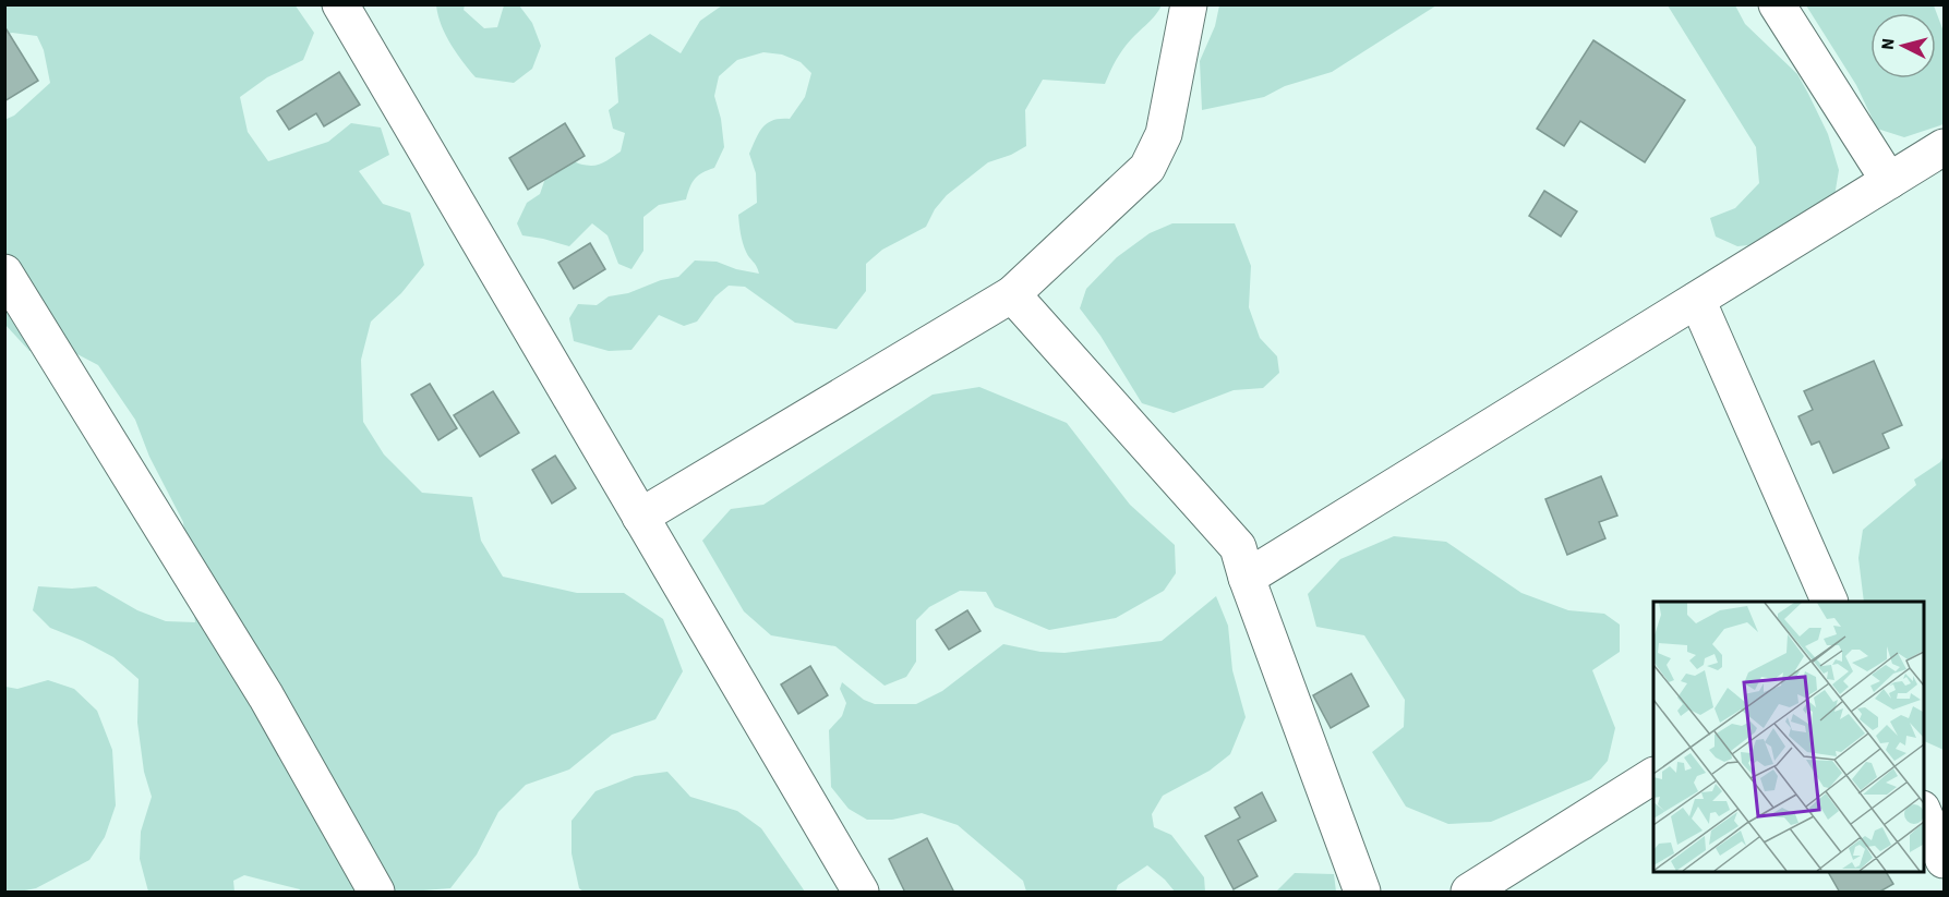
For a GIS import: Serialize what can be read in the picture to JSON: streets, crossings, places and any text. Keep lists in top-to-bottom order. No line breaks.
{"north":"left"}
